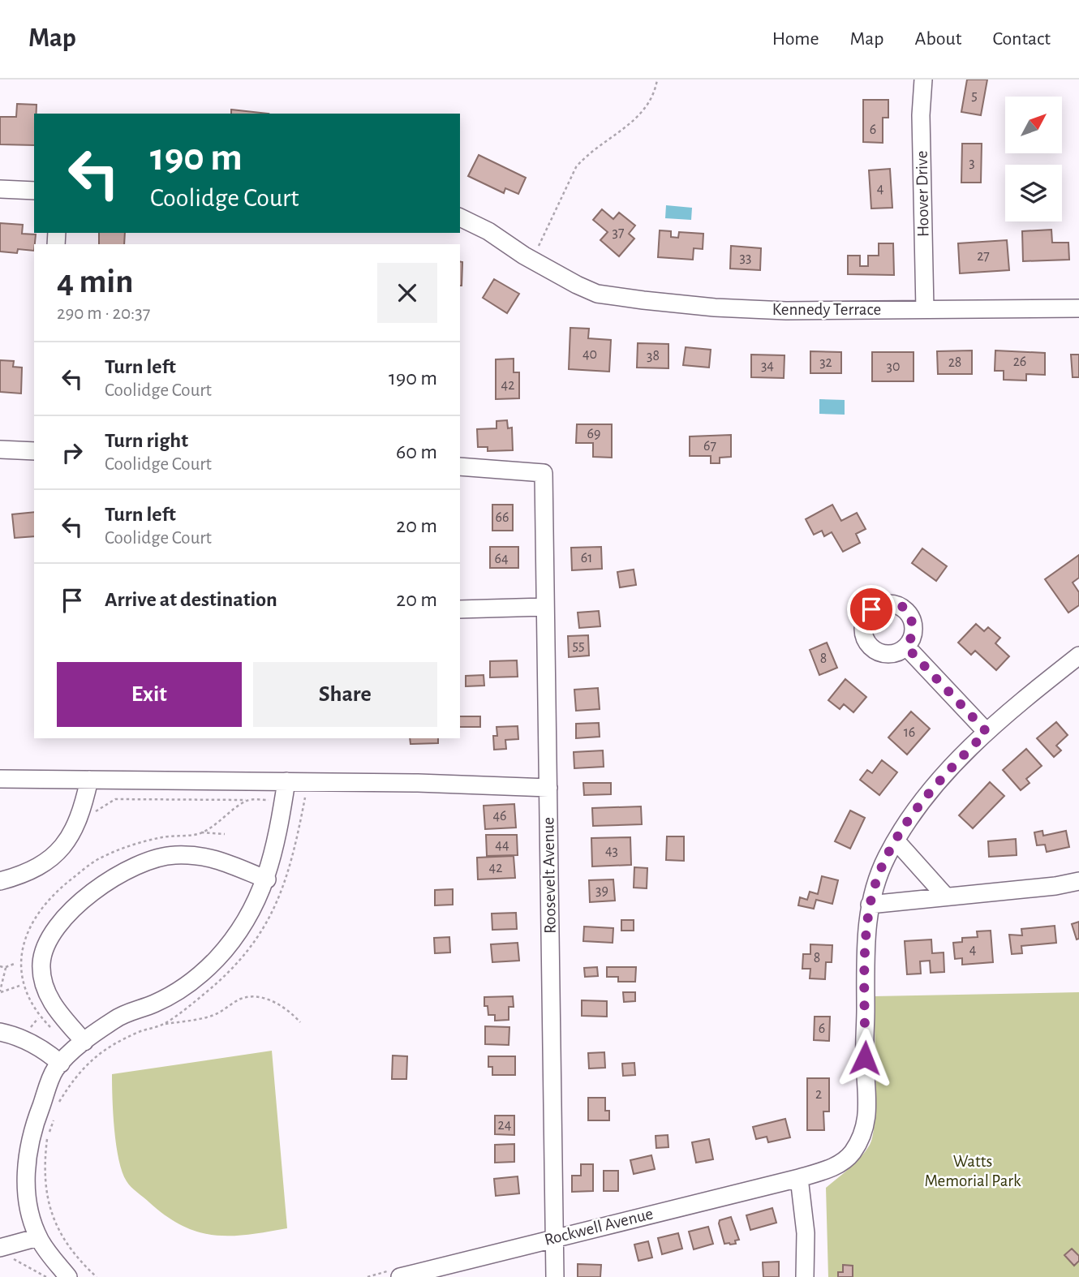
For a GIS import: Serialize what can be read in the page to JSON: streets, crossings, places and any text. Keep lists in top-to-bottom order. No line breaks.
{"streets":{"street":["Hoover Drive","Kennedy Terrace","Roosevelt Avenue","Rockwell Avenue"]},"crossings":[["Hoover Drive","Kennedy Terrace"],["Roosevelt Avenue","Rockwell Avenue"]],"parks":["Watts Memorial Park"],"house_numbers":["5","6","3","4","37","27","33","40","38","26","32","28","34","30","42","69","67","66","61","64","55","8","16","46","44","43","42","39","4","8","6","2","24"],"north":"top right","page":{"header":"Map","nav":["Home","Map","About","Contact"],"turn":["190 m","Coolidge Court"],"heading":["4 min","290 m · 20:37"],"list":[{"name":"Turn left","note":"Coolidge Court","value":"190 m"},{"name":"Turn right","note":"Coolidge Court","value":"60 m"},{"name":"Turn left","note":"Coolidge Court","value":"20 m"},{"name":"Arrive at destination","value":"20 m"}],"buttons":["Exit","Share"]}}
